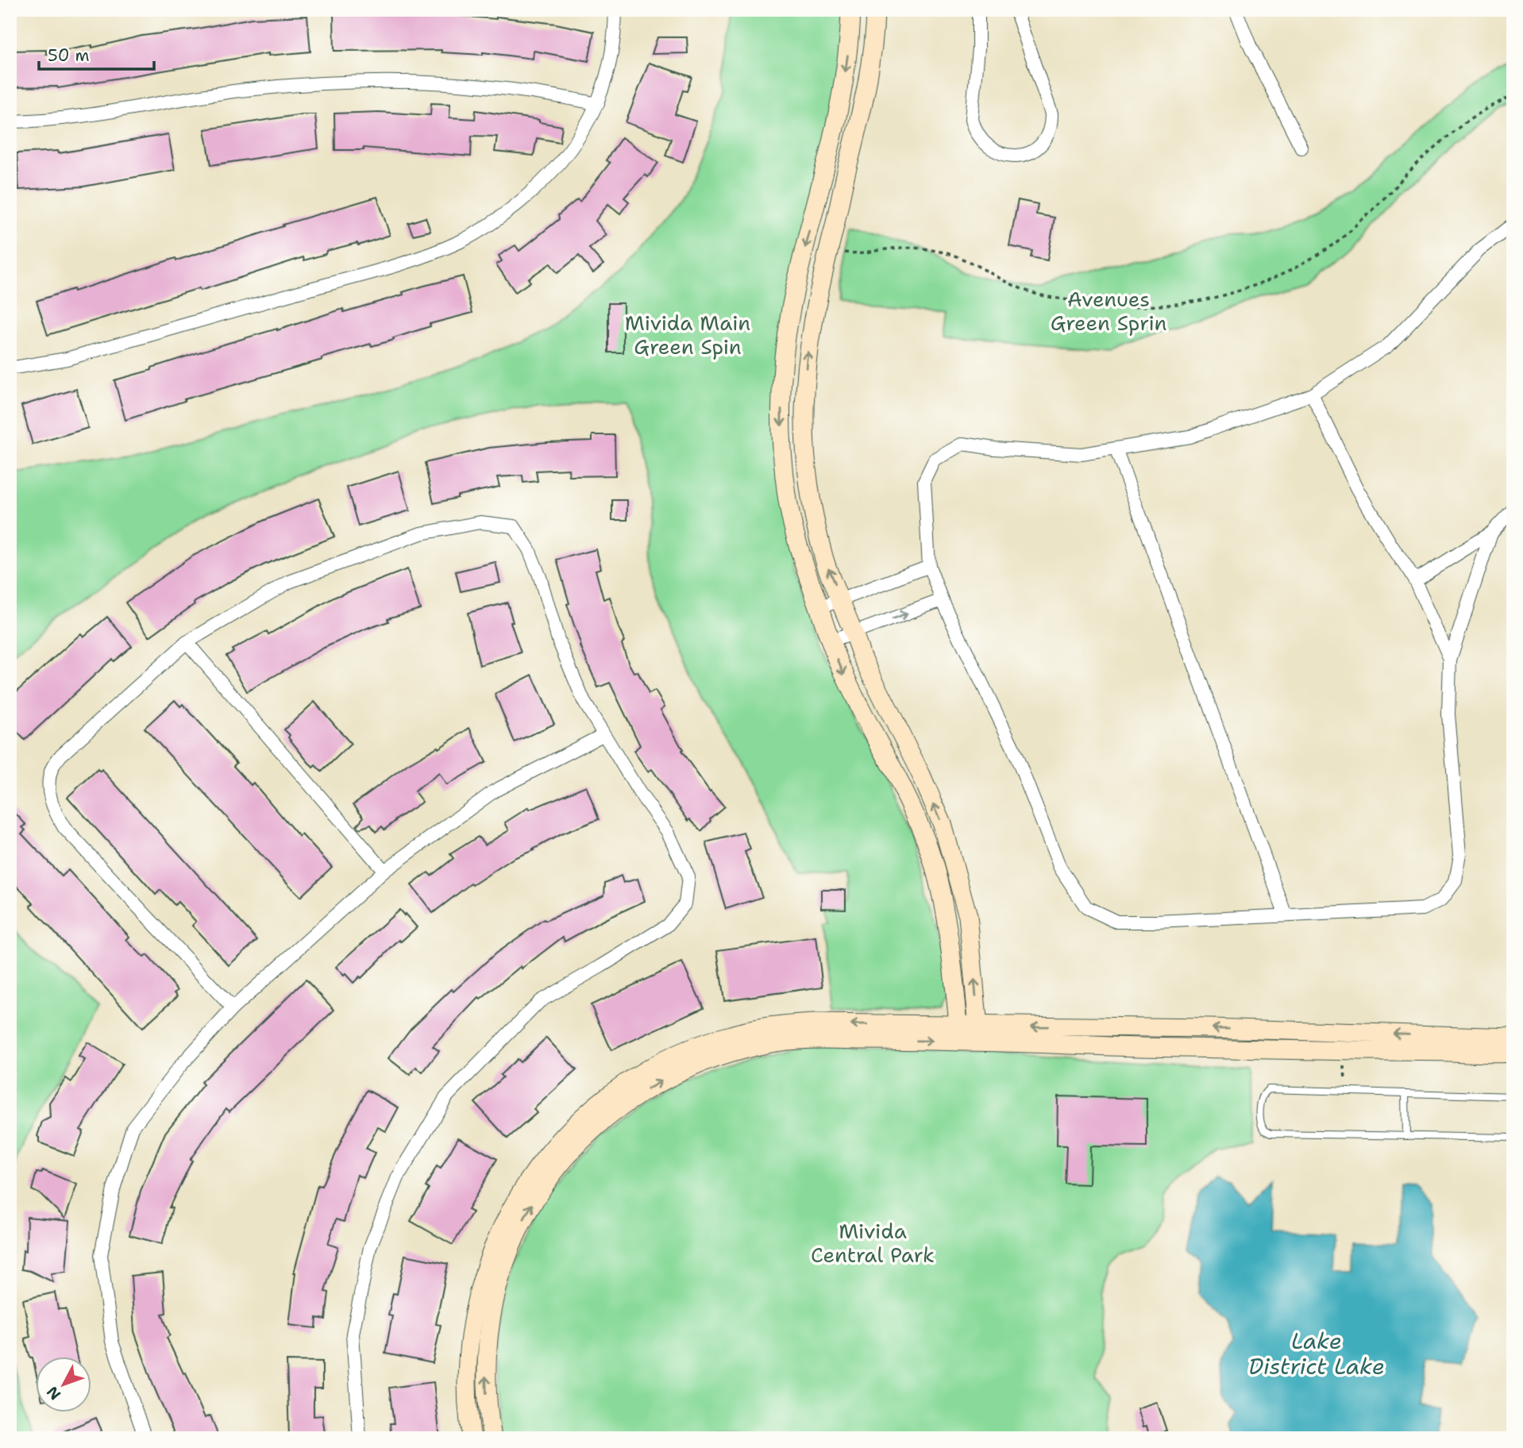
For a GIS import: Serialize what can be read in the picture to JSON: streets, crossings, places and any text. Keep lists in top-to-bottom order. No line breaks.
{"water":["Lake District Lake"],"parks":["Avenues Green Sprin","Mivida Main Green Spin","Mivida Central Park"],"scale_bar":"50 m","north":"bottom left"}
